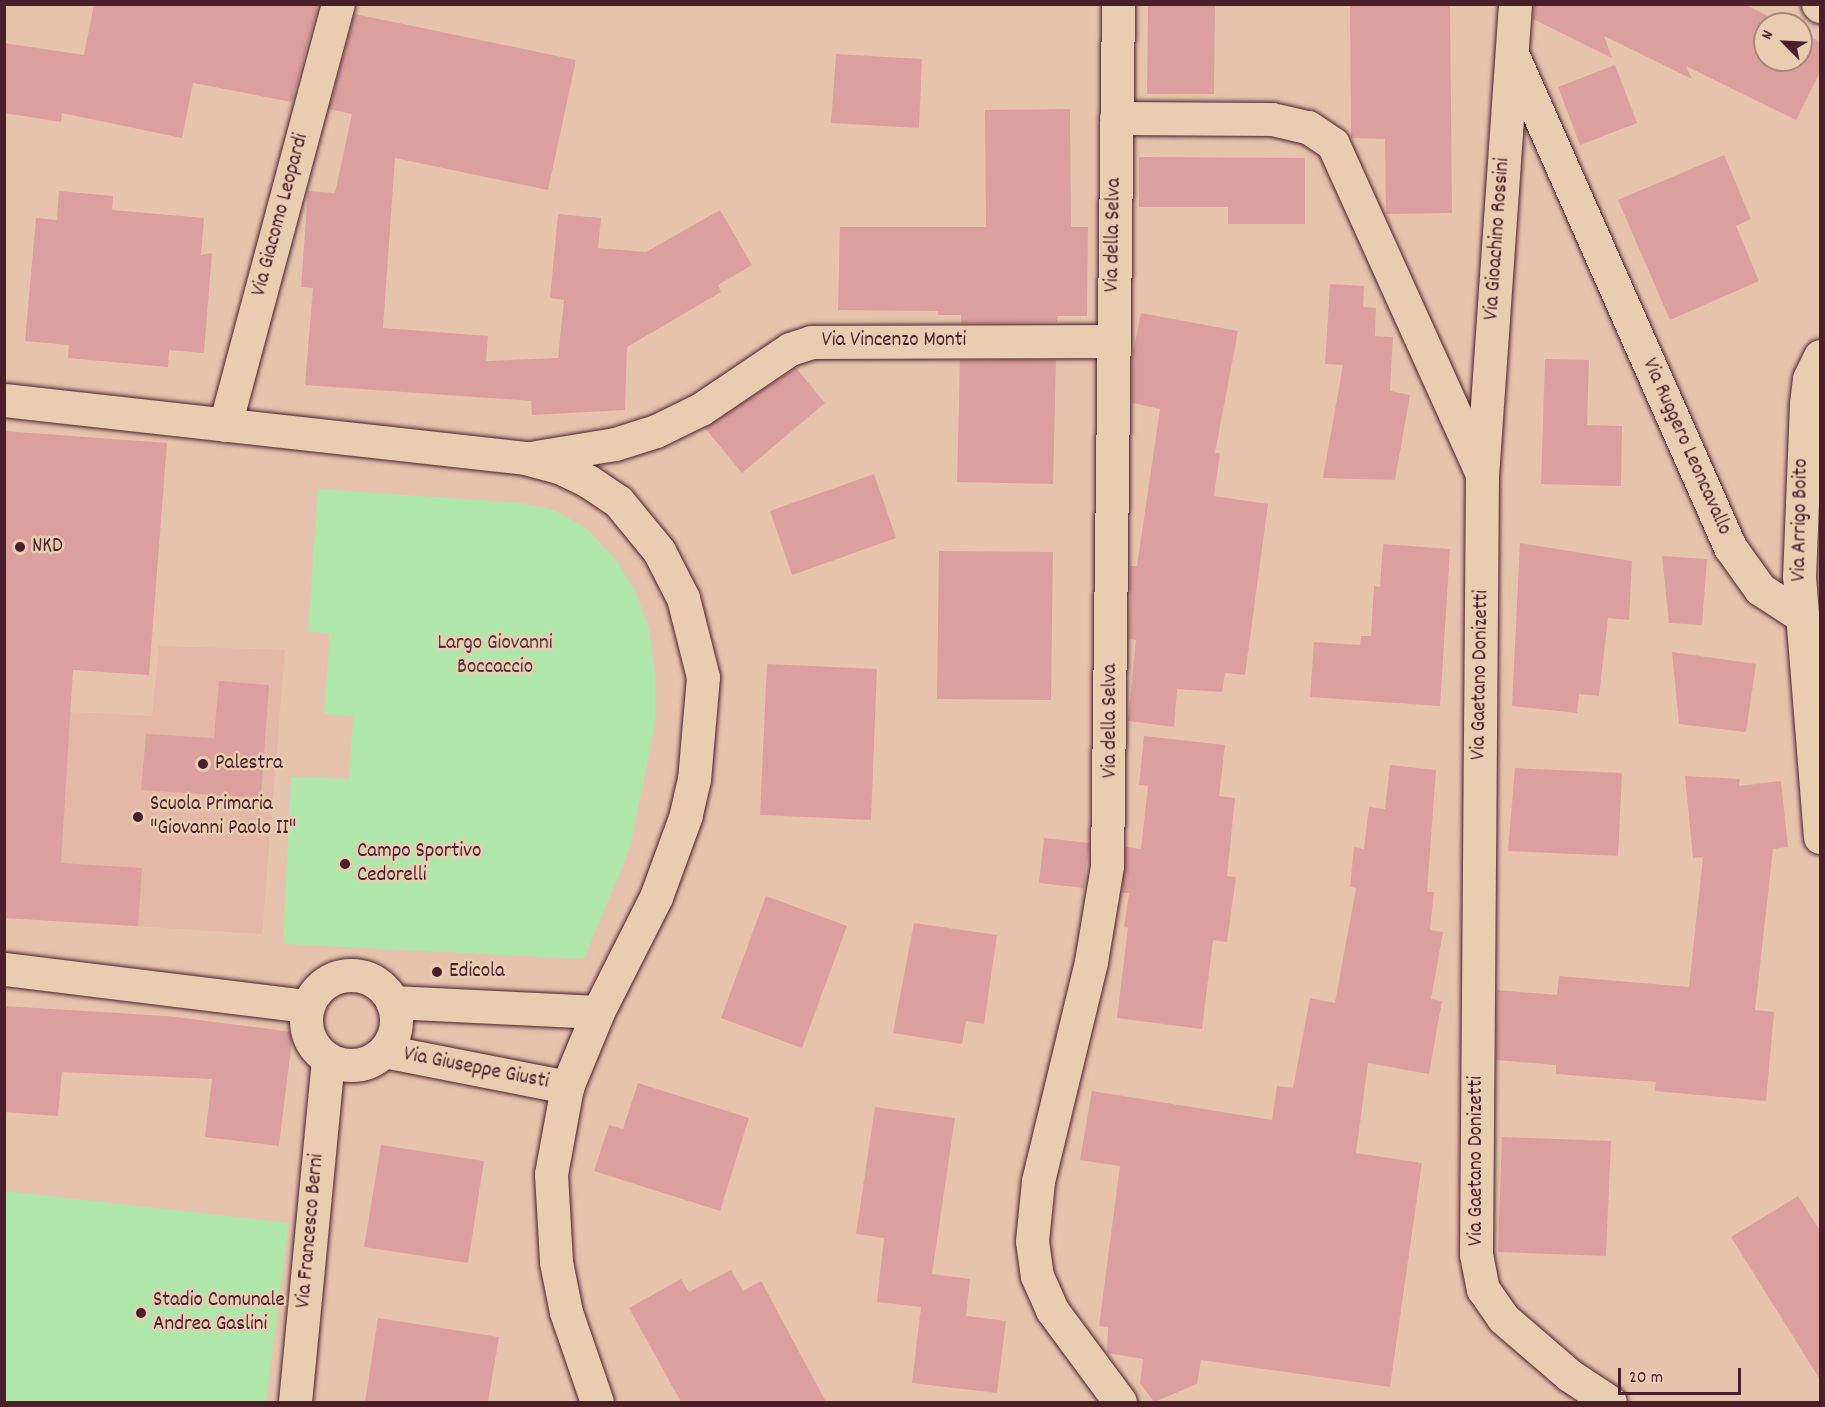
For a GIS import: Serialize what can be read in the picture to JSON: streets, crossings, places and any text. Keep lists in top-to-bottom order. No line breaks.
{"streets":{"street":["Via Giacomo Leopardi","Via della Selva","Via Gioachino Rossini","Via Vincenzo Monti","Via Ruggero Leoncavallo","Via Arrigo Boito","Via Gaetano Donizetti","Via Giuseppe Giusti","Via Francesco Berni"]},"crossings":[["Via della Selva","Via Vincenzo Monti"],["Via della Selva","Via Gaetano Donizetti"],["Via Gioachino Rossini","Via Ruggero Leoncavallo"],["Via Gioachino Rossini","Via Gaetano Donizetti"],["Via Ruggero Leoncavallo","Via Arrigo Boito"],["Via Giuseppe Giusti","Via Francesco Berni"]],"parks":["Largo Giovanni Boccaccio"],"places":["NKD","Palestra","Scuola Primaria \"Giovanni Paolo II\"","Campo Sportivo Cedorelli","Edicola","Stadio Comunale Andrea Gaslini"],"scale_bar":"20 m","north":"top left"}
